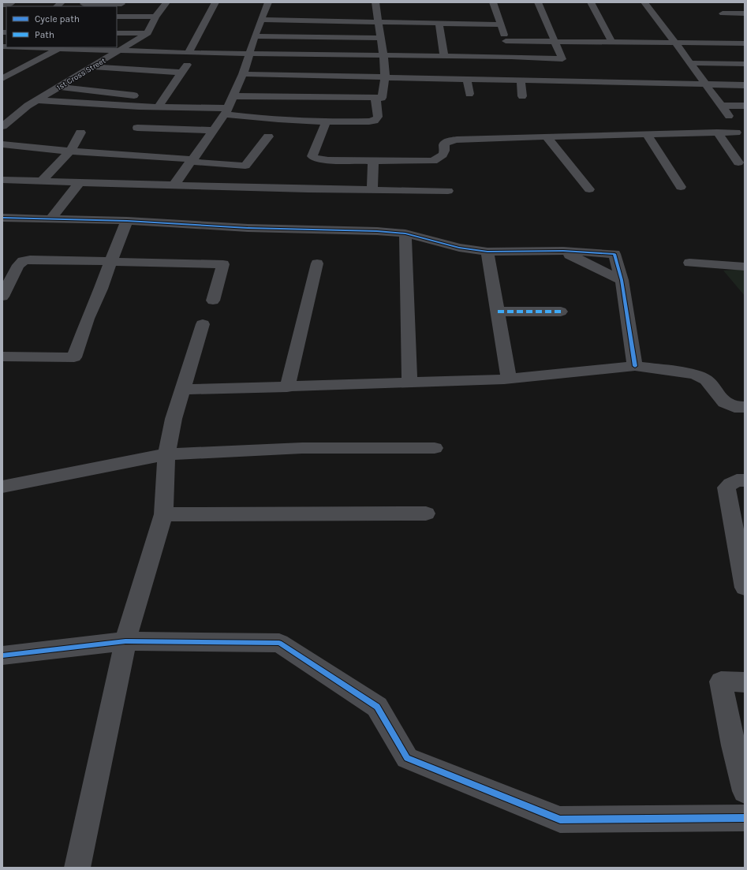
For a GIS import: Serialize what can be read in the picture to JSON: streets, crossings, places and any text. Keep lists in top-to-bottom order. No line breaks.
{"streets":{"street":["1st Cross Street"]},"legend":["Cycle path","Path"]}
